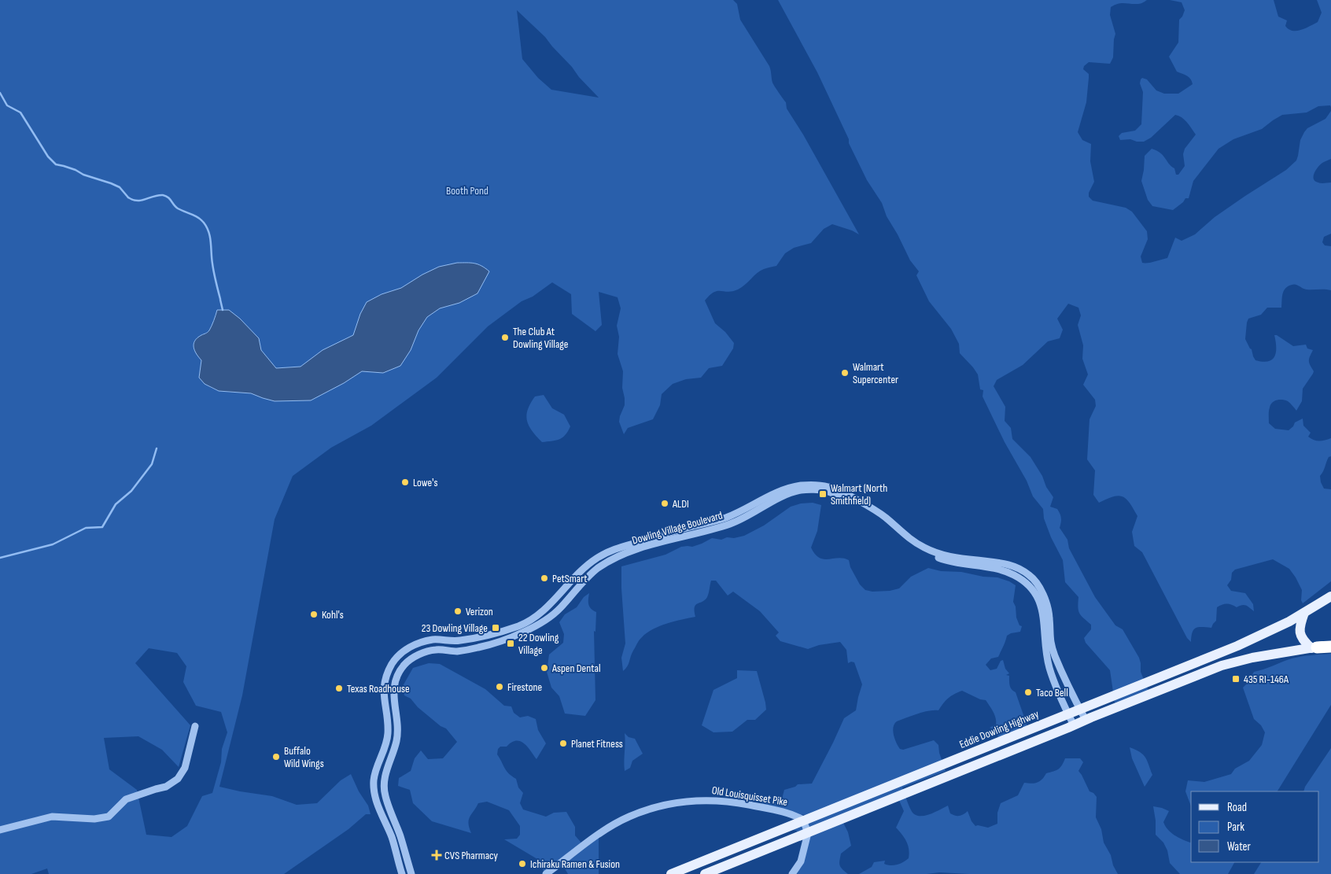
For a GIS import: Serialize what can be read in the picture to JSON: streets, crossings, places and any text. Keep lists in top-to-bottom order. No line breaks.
{"streets":{"main road":["Eddie Dowling Highway"],"street":["Dowling Village Boulevard","Old Louisquisset Pike"]},"crossings":[["Dowling Village Boulevard","Eddie Dowling Highway"],["Eddie Dowling Highway","Old Louisquisset Pike"]],"parks":["Booth Pond"],"places":{"other":["The Club At Dowling Village","Walmart Supercenter","Lowe's","ALDI","PetSmart","Verizon","Kohl's","Aspen Dental","Firestone","Texas Roadhouse","Taco Bell","Planet Fitness","Buffalo Wild Wings","Ichiraku Ramen & Fusion"],"transit":["Walmart (North Smithfield)","23 Dowling Village","22 Dowling Village","435 RI-146A"],"health":["CVS Pharmacy"]},"legend":["Road","Park","Water"]}
